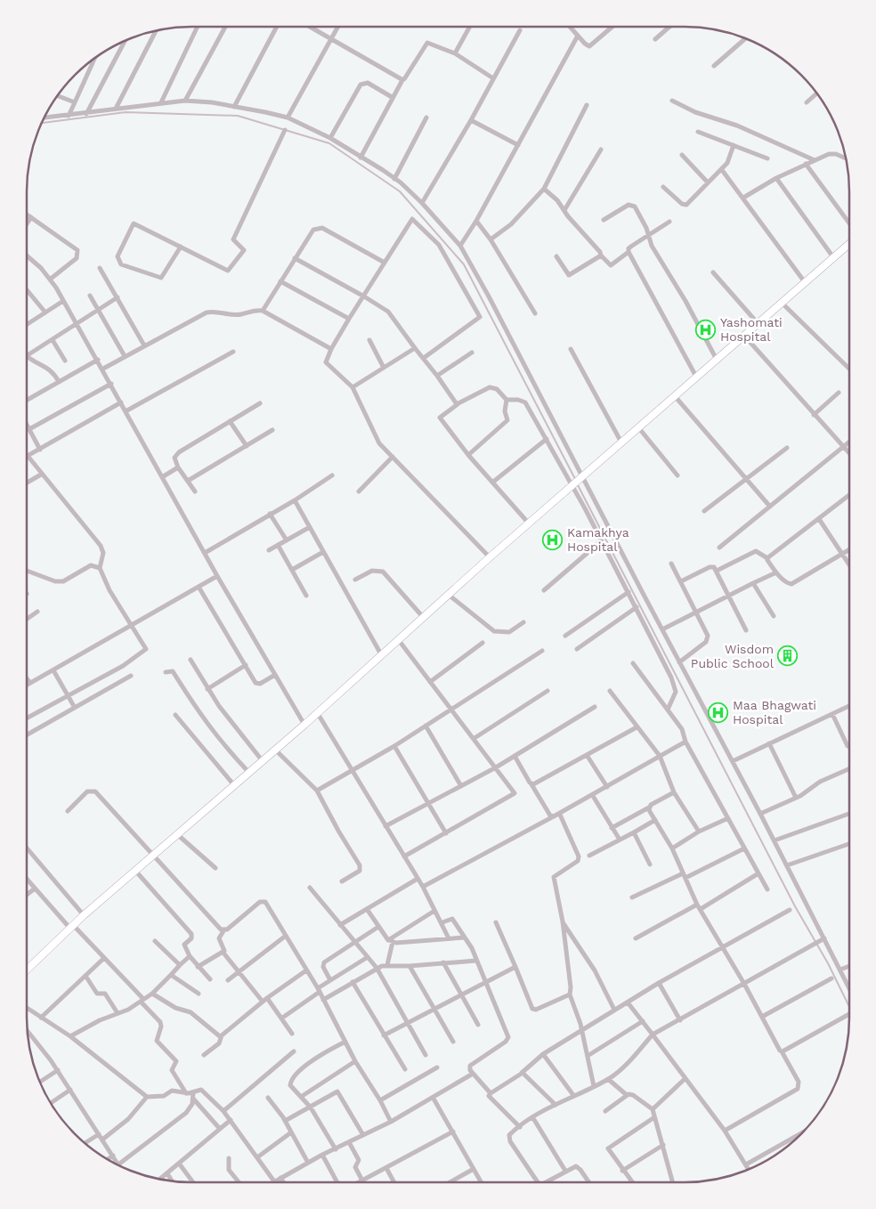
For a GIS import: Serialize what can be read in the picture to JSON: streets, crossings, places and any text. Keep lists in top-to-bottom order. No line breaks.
{"places":{"hospital":["Yashomati Hospital","Kamakhya Hospital","Maa Bhagwati Hospital"],"building":["Wisdom Public School"]}}
